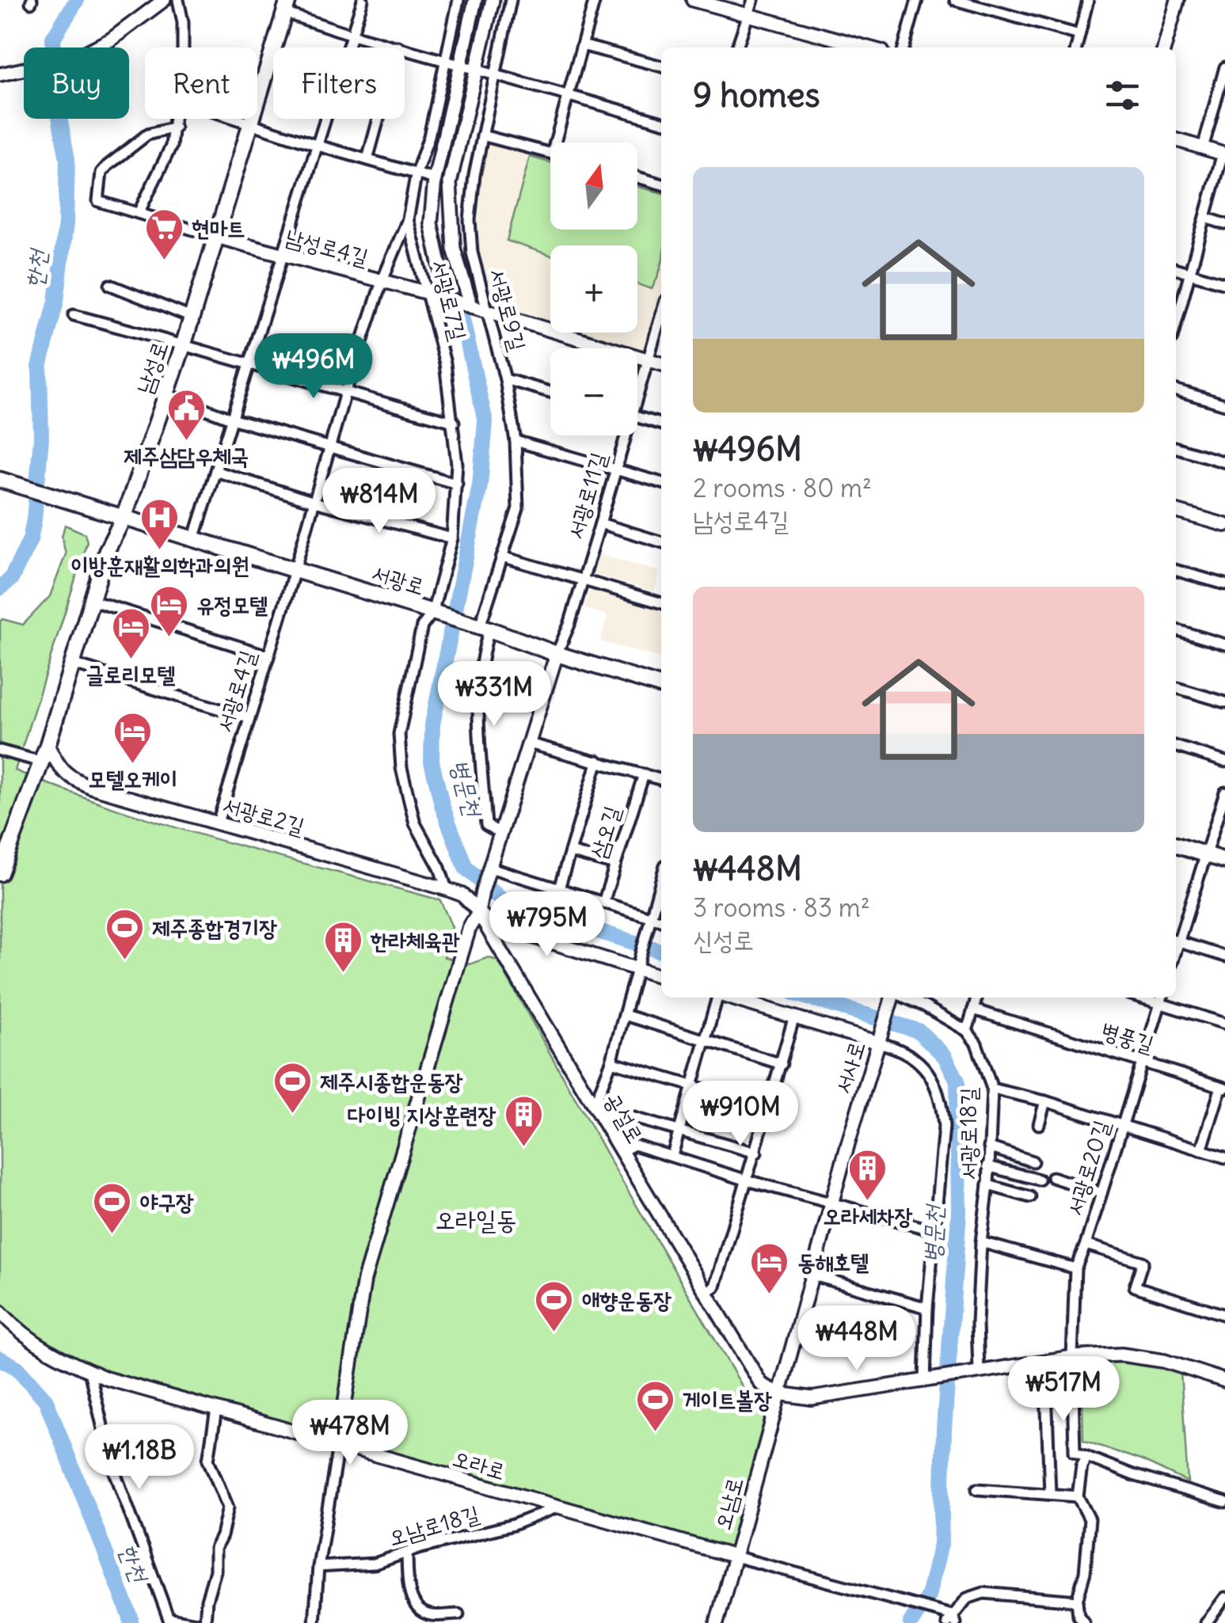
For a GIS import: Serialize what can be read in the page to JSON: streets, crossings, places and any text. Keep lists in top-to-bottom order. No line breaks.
{"streets":{"main road":["남성로","서광로"],"street":["남성로4길","서광로7길","서광로9길","서광로11길","서광로4길","서광로2길","삼오길","병풍길","서사로","공설로","서광로18길","서광로20길","오라로","오남로","오남로18길"]},"crossings":[["남성로4길","서광로7길"],["남성로4길","서광로9길"],["남성로4길","남성로"],["남성로4길","서광로11길"],["남성로4길","서광로4길"],["서광로7길","서광로"],["서광로7길","서광로4길"],["남성로","서광로"],["남성로","서광로2길"],["서광로","서광로4길"],["서광로","서광로2길"],["서광로4길","서광로2길"],["서광로2길","공설로"],["병풍길","서광로20길"],["서사로","공설로"],["서사로","오남로"],["공설로","오남로"],["오라로","오남로"],["오라로","오남로18길"]],"districts":["오라일동"],"water":["한천","병문천"],"places":{"supermarket":["현마트"],"public building":["제주삼담우체국"],"hospital":["이방훈재활의학과의원"],"hotel":["유정모텔","글로리모텔","모텔오케이","동해호텔"],"sports":["제주종합경기장","제주시종합운동장","야구장","애향운동장","게이트볼장"],"building":["한라체육관","다이빙 지상훈련장","오라세차장"]},"north":"top","page":{"chip":["Buy","Rent","Filters"],"heading":"9 homes","map_buttons":["+","−"],"list":[{"name":"₩496M","note":"2 rooms · 80 m² · 남성로4길"},{"name":"₩448M","note":"3 rooms · 83 m² · 신성로"}],"price":["₩496M","₩814M","₩331M","₩795M","₩910M","₩448M","₩517M","₩478M","₩1.18B"]}}
